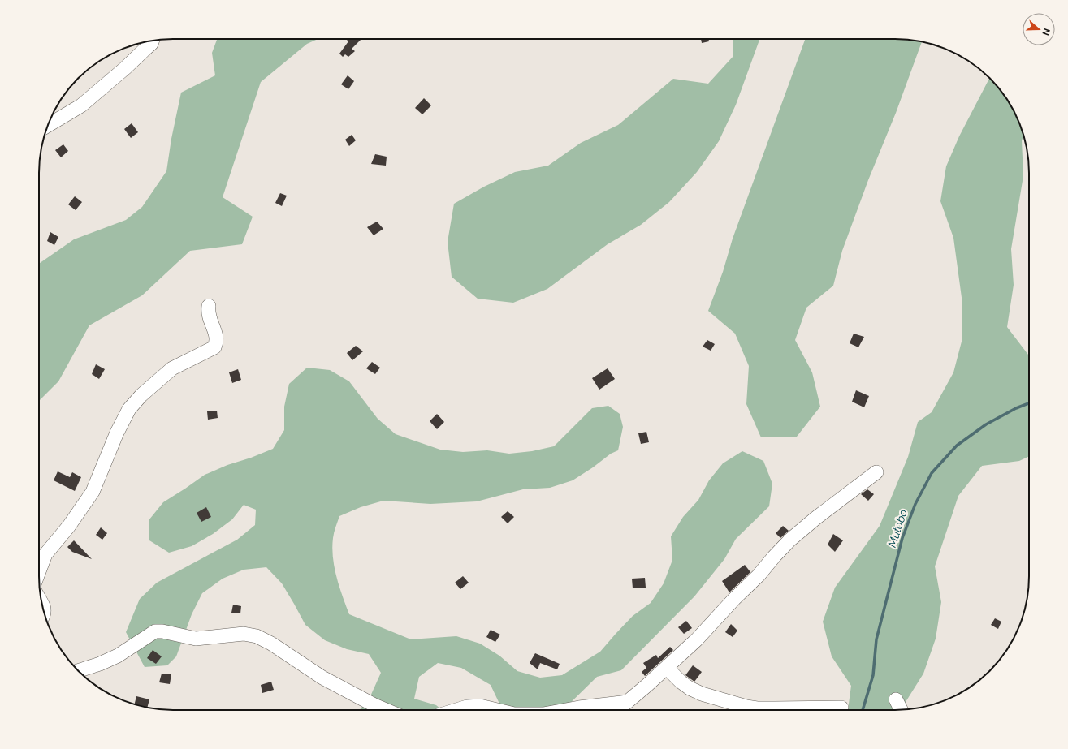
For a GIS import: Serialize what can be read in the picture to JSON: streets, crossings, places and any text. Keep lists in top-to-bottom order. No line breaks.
{"water":["Mutobo"],"north":"right"}
